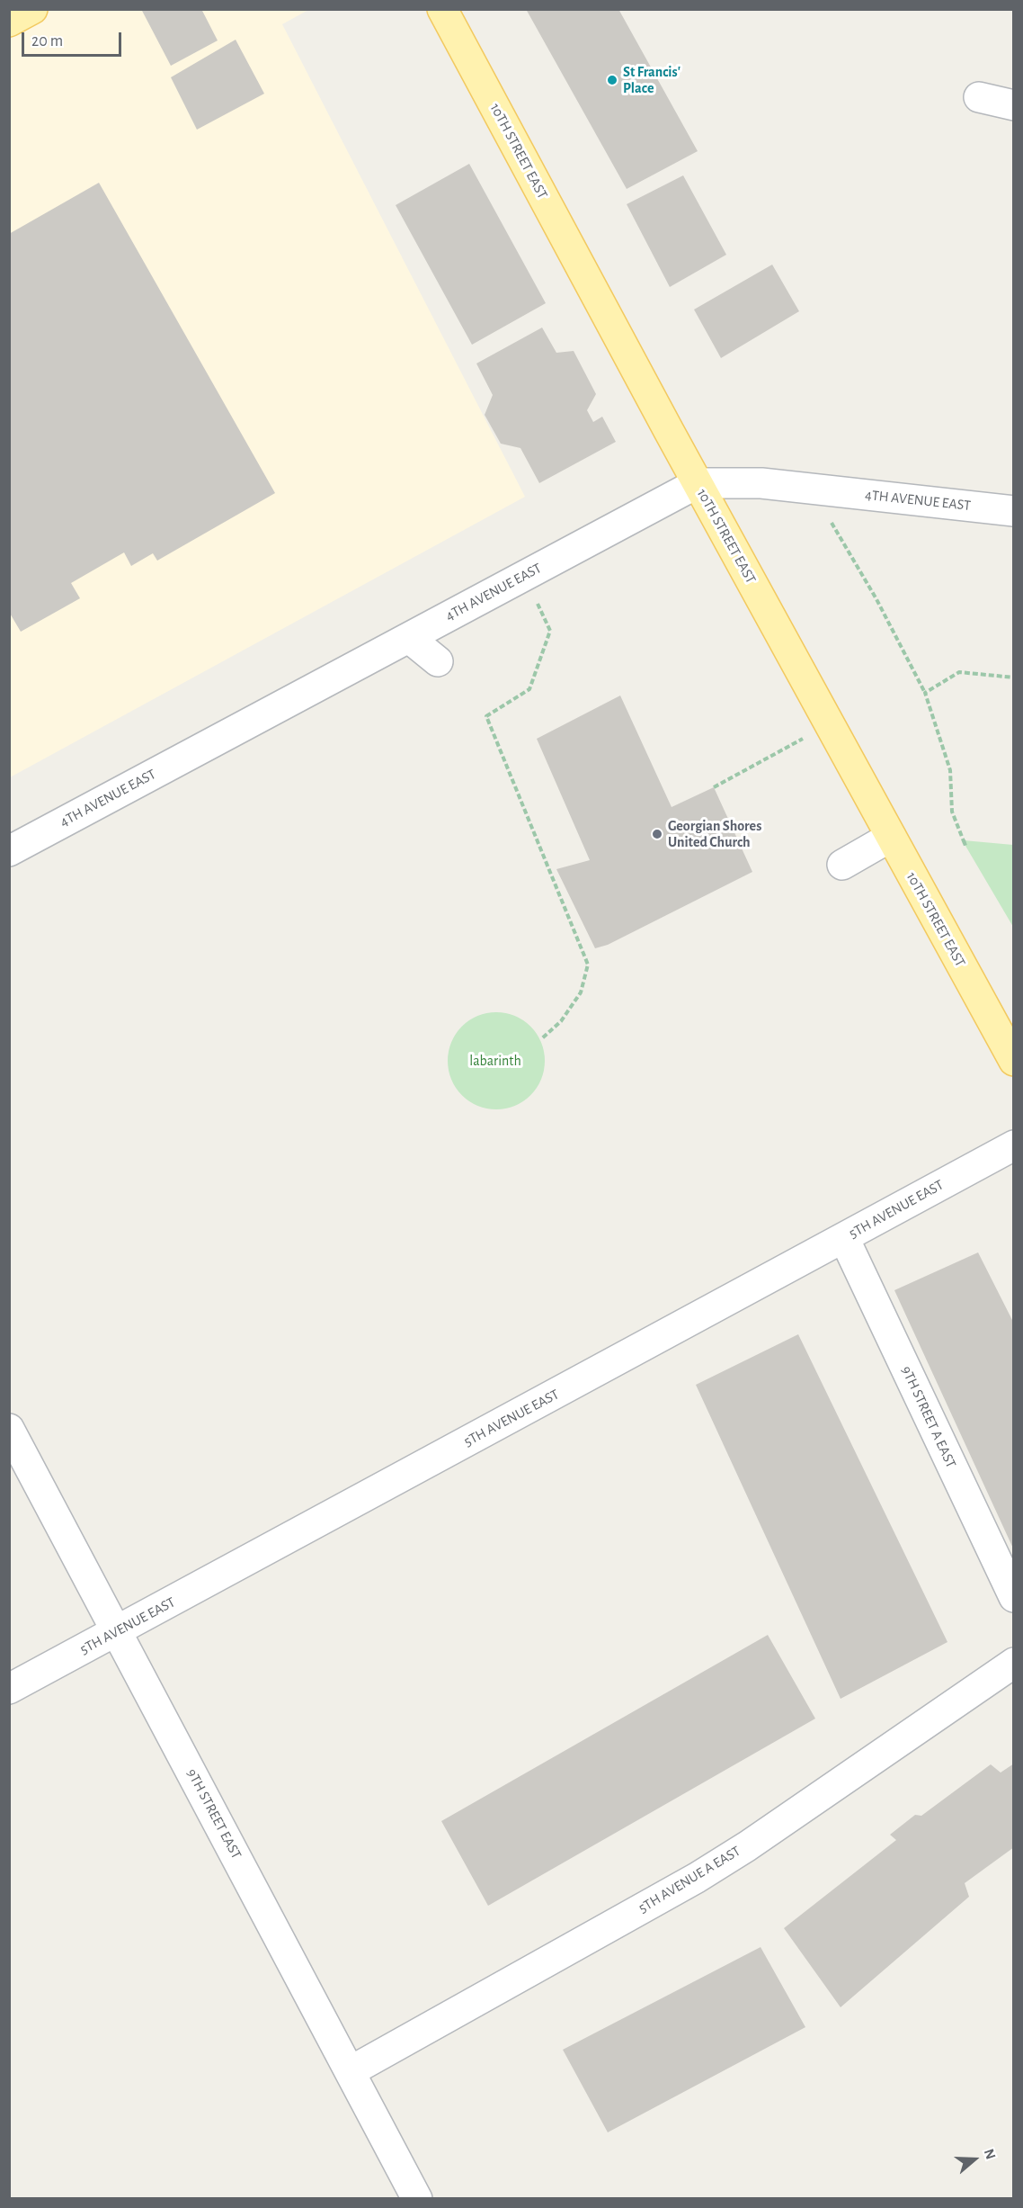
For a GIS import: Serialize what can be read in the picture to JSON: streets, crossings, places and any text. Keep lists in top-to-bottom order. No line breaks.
{"streets":{"main road":["10TH STREET EAST"],"street":["4TH AVENUE EAST","5TH AVENUE EAST","9TH STREET A EAST","9TH STREET EAST","5TH AVENUE A EAST"]},"crossings":[["10TH STREET EAST","4TH AVENUE EAST"],["5TH AVENUE EAST","9TH STREET A EAST"],["5TH AVENUE EAST","9TH STREET EAST"],["9TH STREET EAST","5TH AVENUE A EAST"]],"parks":["labarinth"],"places":["St Francis' Place","Georgian Shores United Church"],"scale_bar":"20 m","north":"right"}
